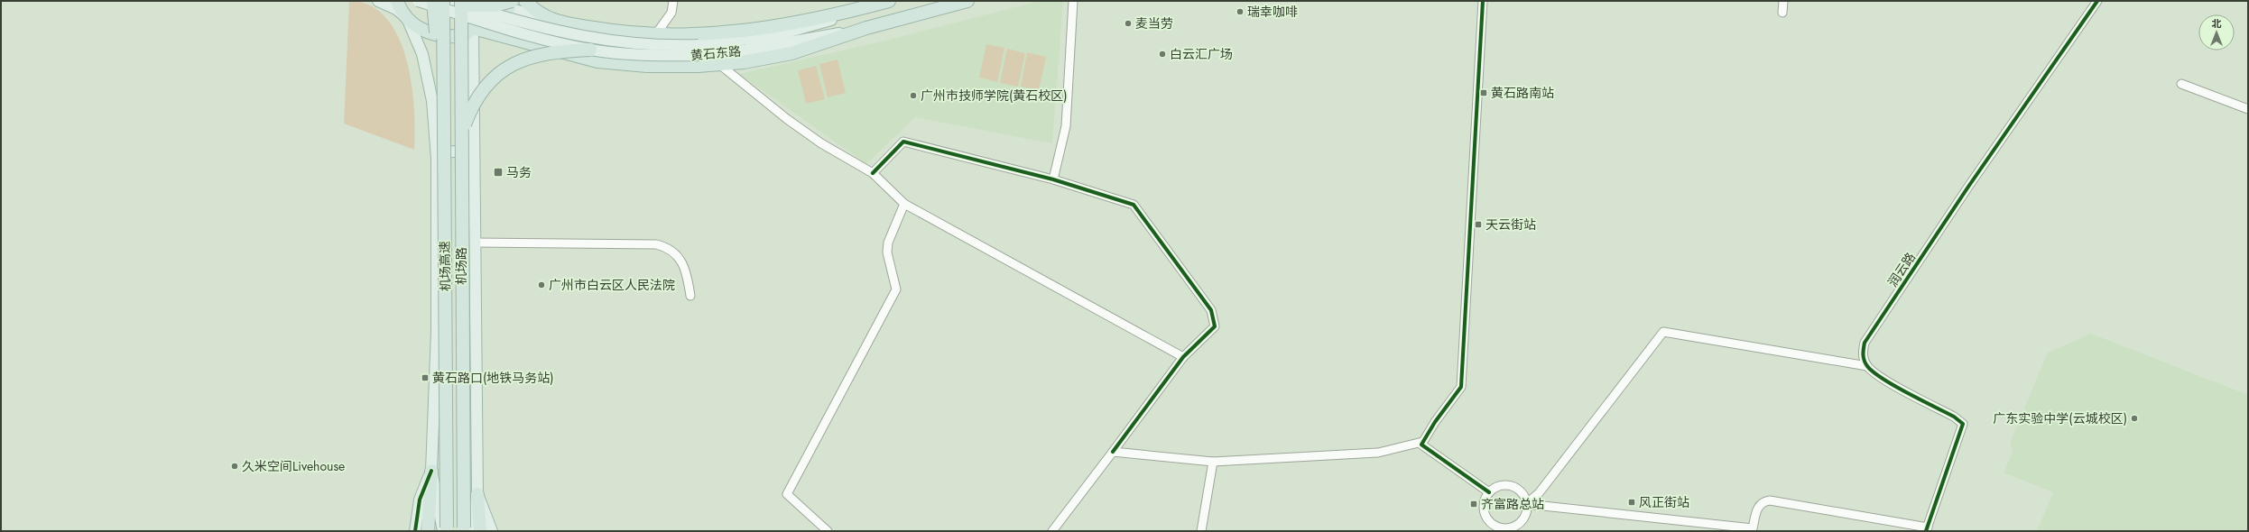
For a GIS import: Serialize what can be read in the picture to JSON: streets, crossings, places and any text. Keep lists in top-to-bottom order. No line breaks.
{"streets":{"highway":["黄石东路","机场高速","机场路"],"street":["润云路"]},"crossings":[["黄石东路","机场高速"],["机场高速","机场路"]],"places":{"other":["瑞幸咖啡","麦当劳","白云汇广场","广州市技师学院(黄石校区)","广州市白云区人民法院","广东实验中学(云城校区)","久米空间Livehouse"],"transit":["黄石路南站","马务","天云街站","黄石路口(地铁马务站)","风正街站","齐富路总站"]},"north":"top"}
